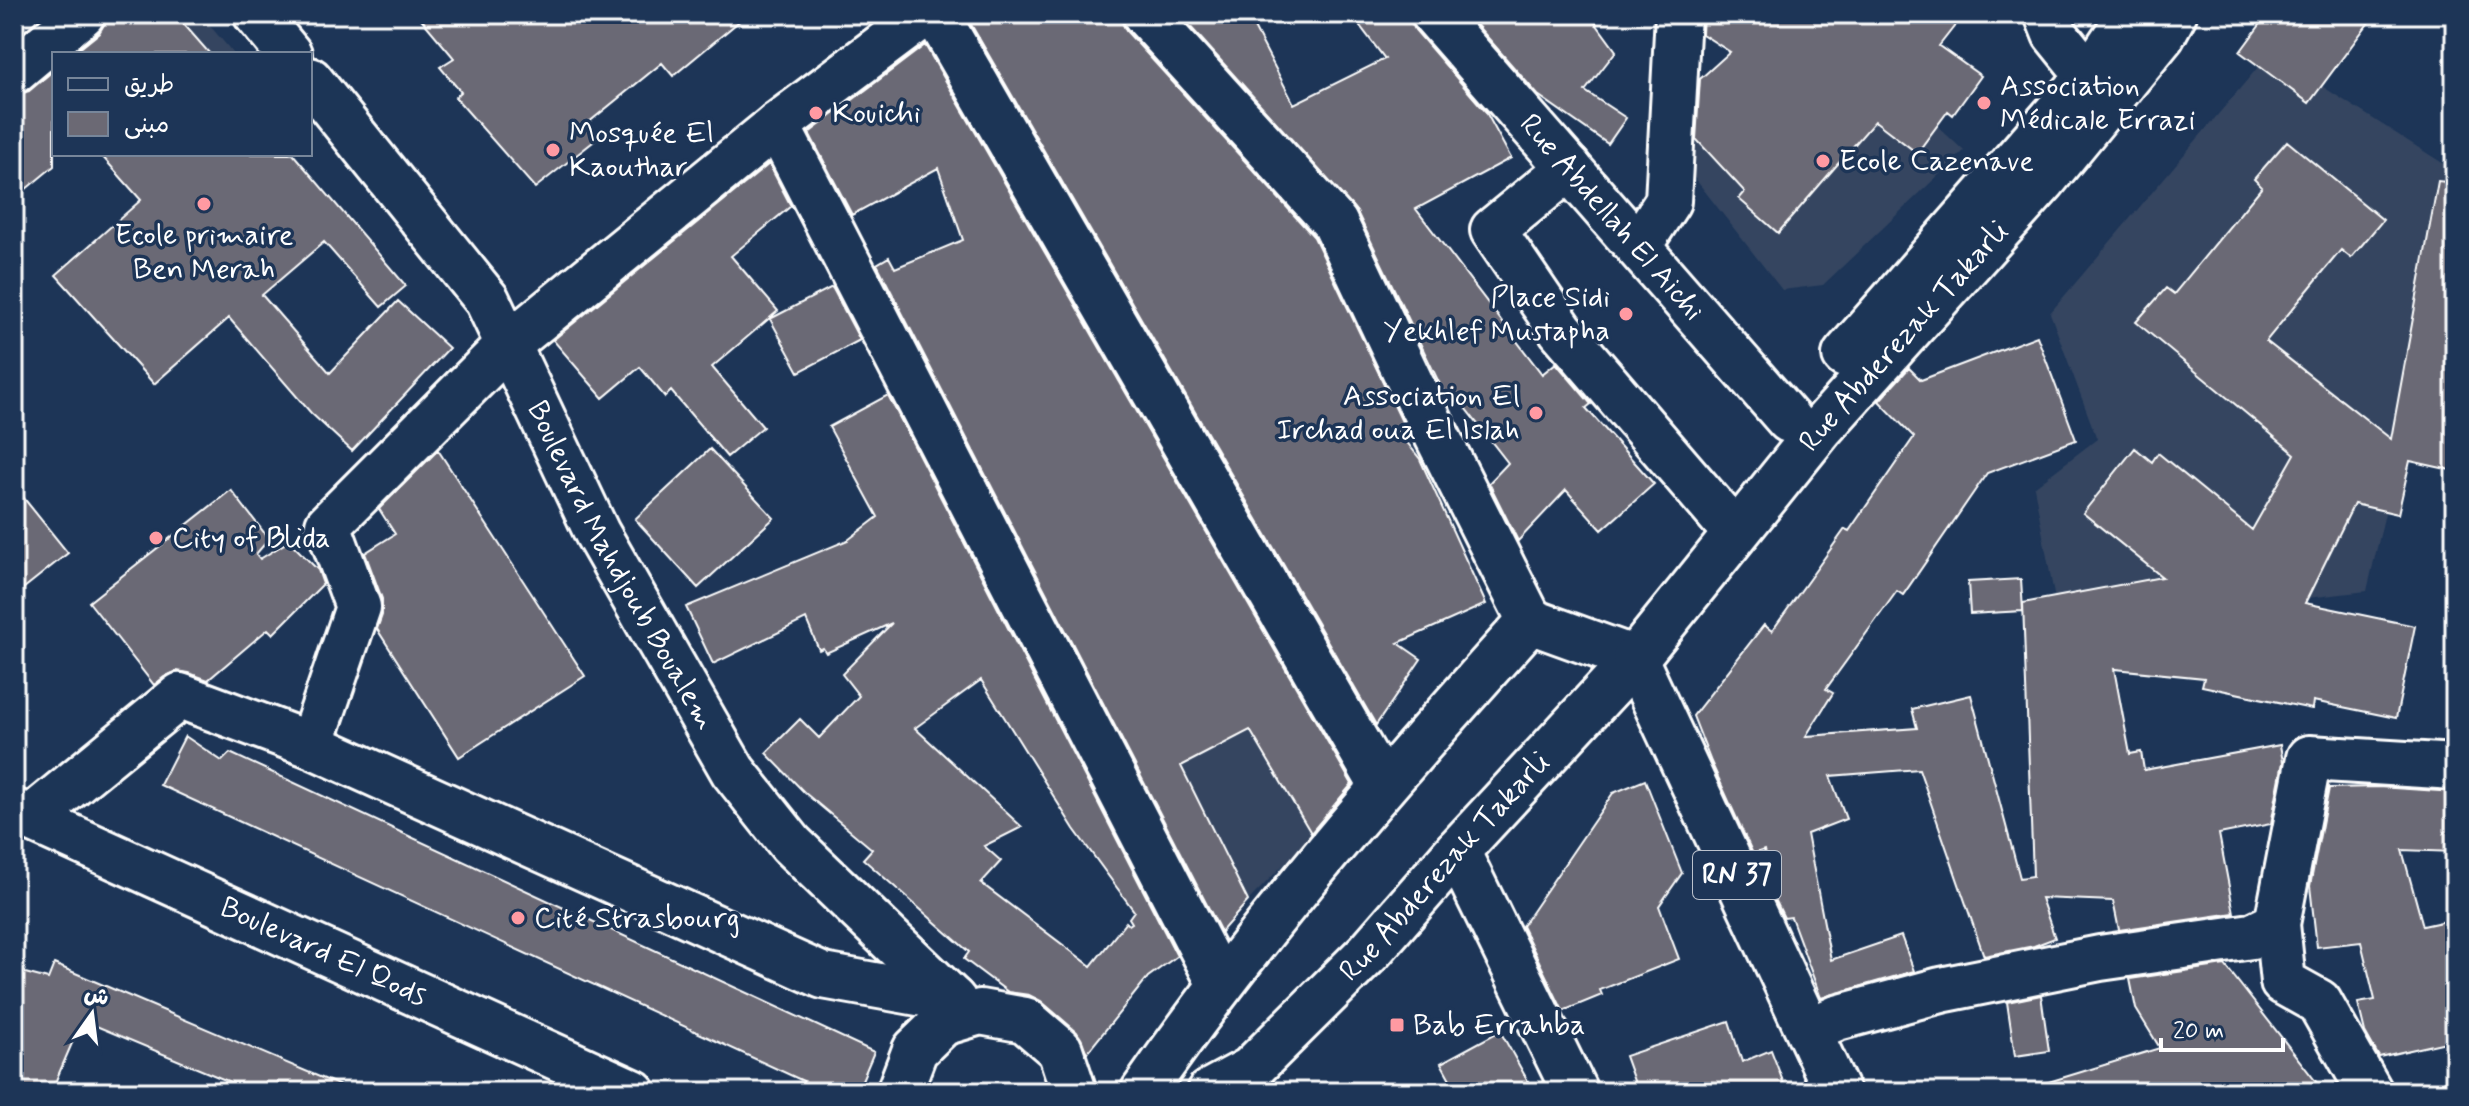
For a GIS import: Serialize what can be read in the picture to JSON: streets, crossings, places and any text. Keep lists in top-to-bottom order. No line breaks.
{"streets":{"street":["Rue Abdellah El Aichi","Rue Abderezak Takarli","Boulevard Mahdjoub Boualem","RN 37","Boulevard El Qods"]},"crossings":[["Rue Abdellah El Aichi","Rue Abderezak Takarli"],["Rue Abderezak Takarli","RN 37"]],"places":{"other":["Association Médicale Errazi","Kouichi","Mosquée El Kaouthar","Ecole Cazenave","Ecole primaire Ben Merah","Place Sidi Yekhlef Mustapha","Association El Irchad oua El Islah","City of Blida","Cité Strasbourg"],"transit":["Bab Errahba"]},"legend":["طريق","مبنى"],"scale_bar":"20 m","north":"top"}
